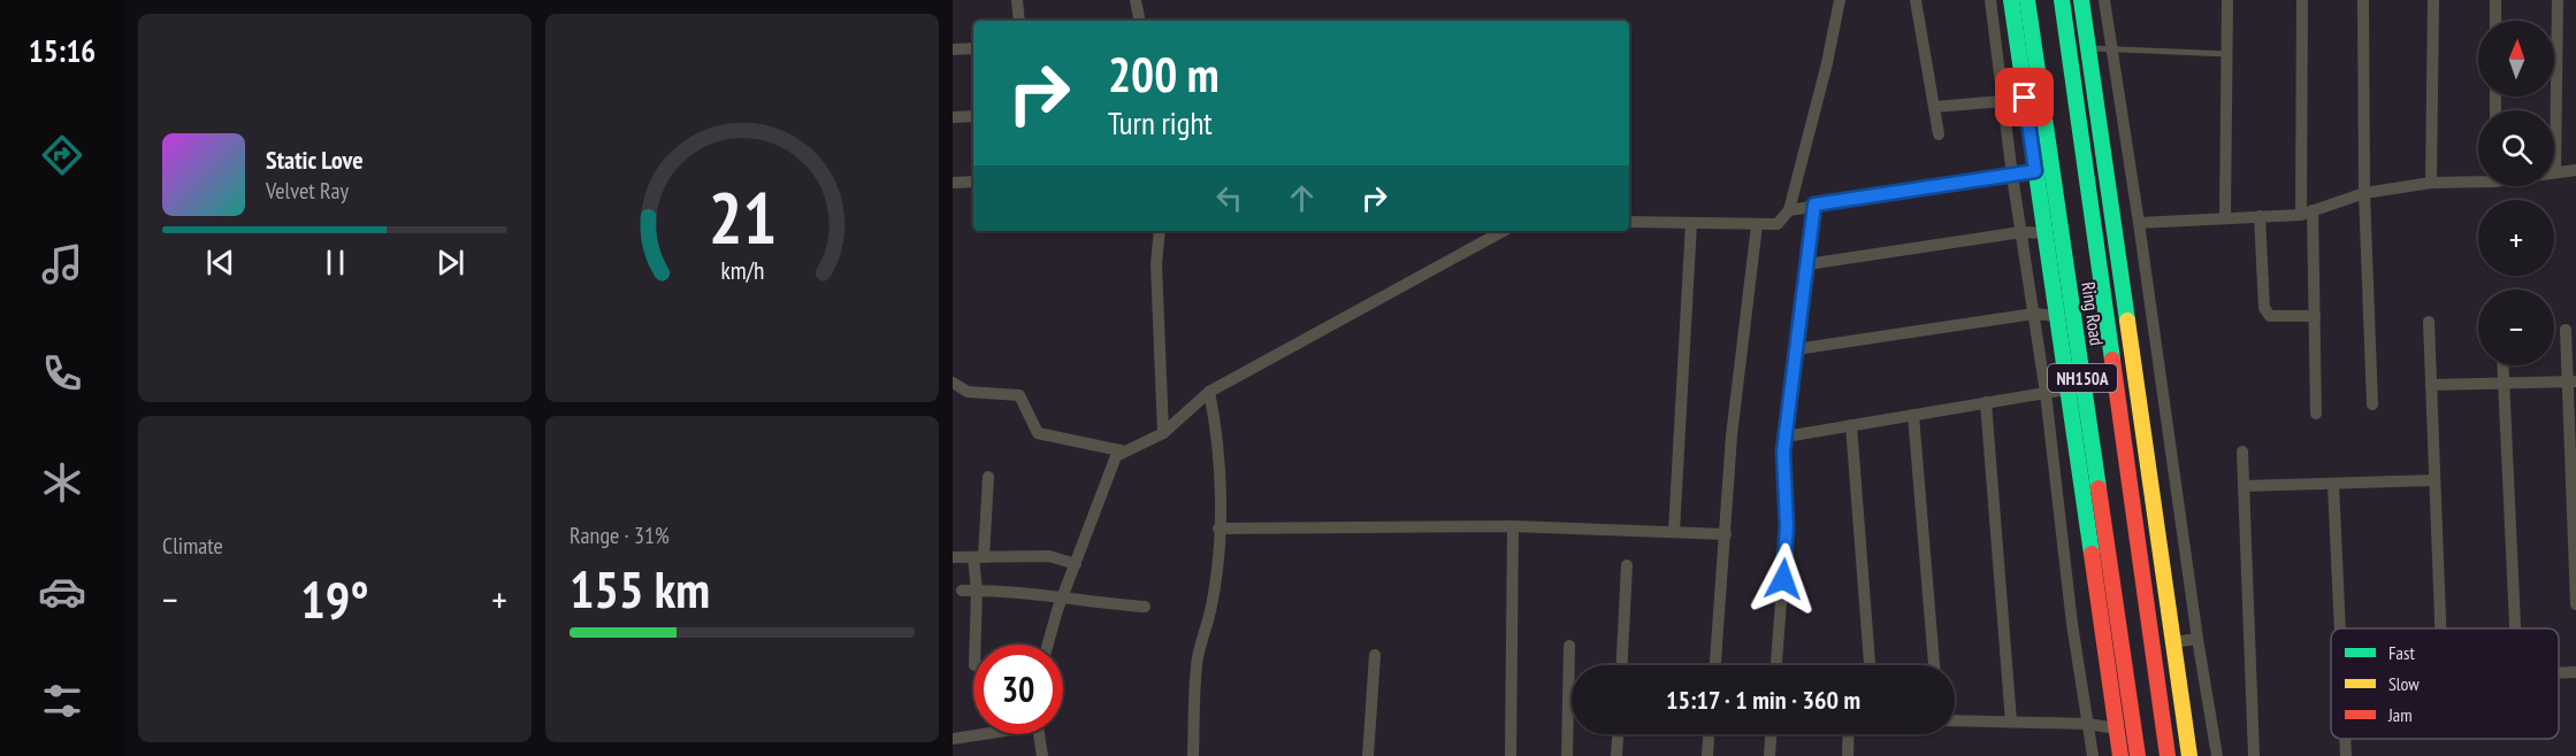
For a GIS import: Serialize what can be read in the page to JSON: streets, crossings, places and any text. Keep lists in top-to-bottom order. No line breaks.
{"streets":{"main road":["Ring Road","NH150A"]},"legend":["Fast","Slow","Jam"],"north":"top","page":{"tabs":"15:16","map_buttons":["+","−"],"turn":["200 m","Turn right"],"song":["Static Love","Velvet Ray"],"tile":["Climate",["Range · 31%","155 km"]],"heat":["−","19°","+"],"limit":"30","trip":"15:17 · 1 min · 360 m","gauge":["21","km/h"]}}
